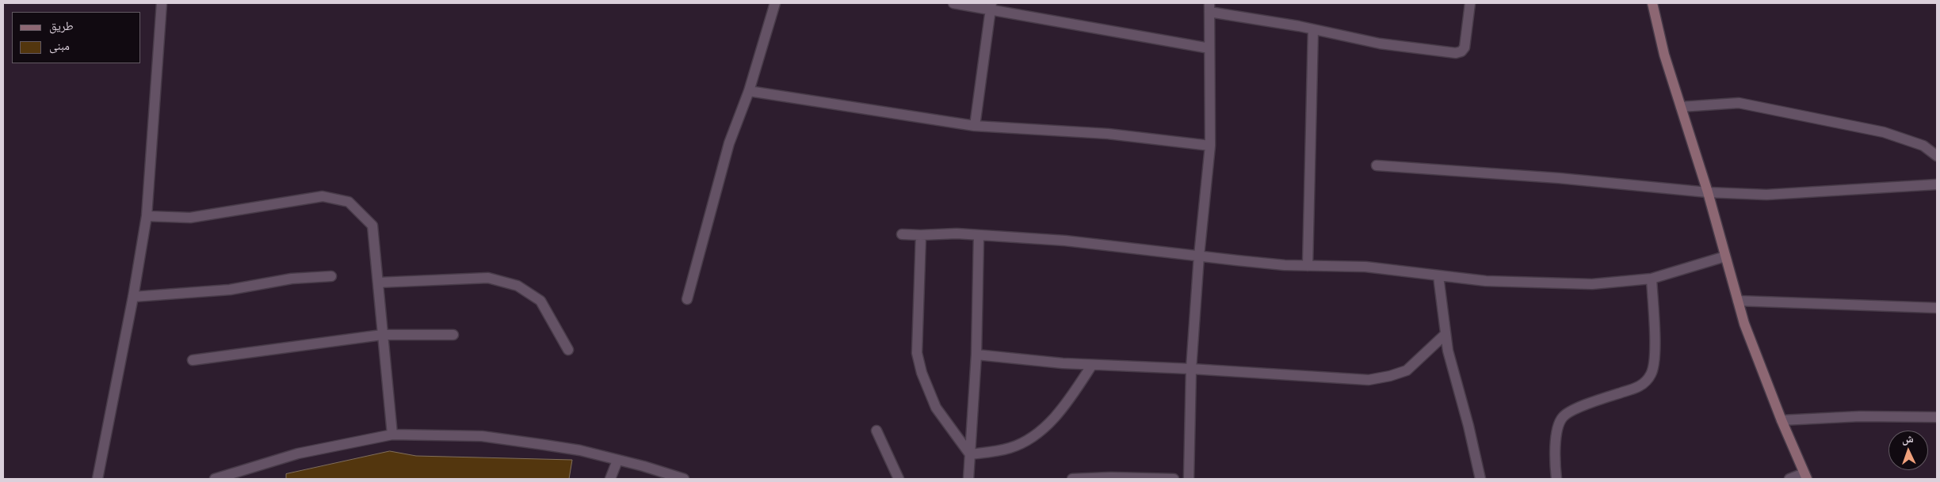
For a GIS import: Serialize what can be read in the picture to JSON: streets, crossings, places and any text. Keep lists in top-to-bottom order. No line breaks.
{"legend":["طريق","مبنى"],"north":"top"}
